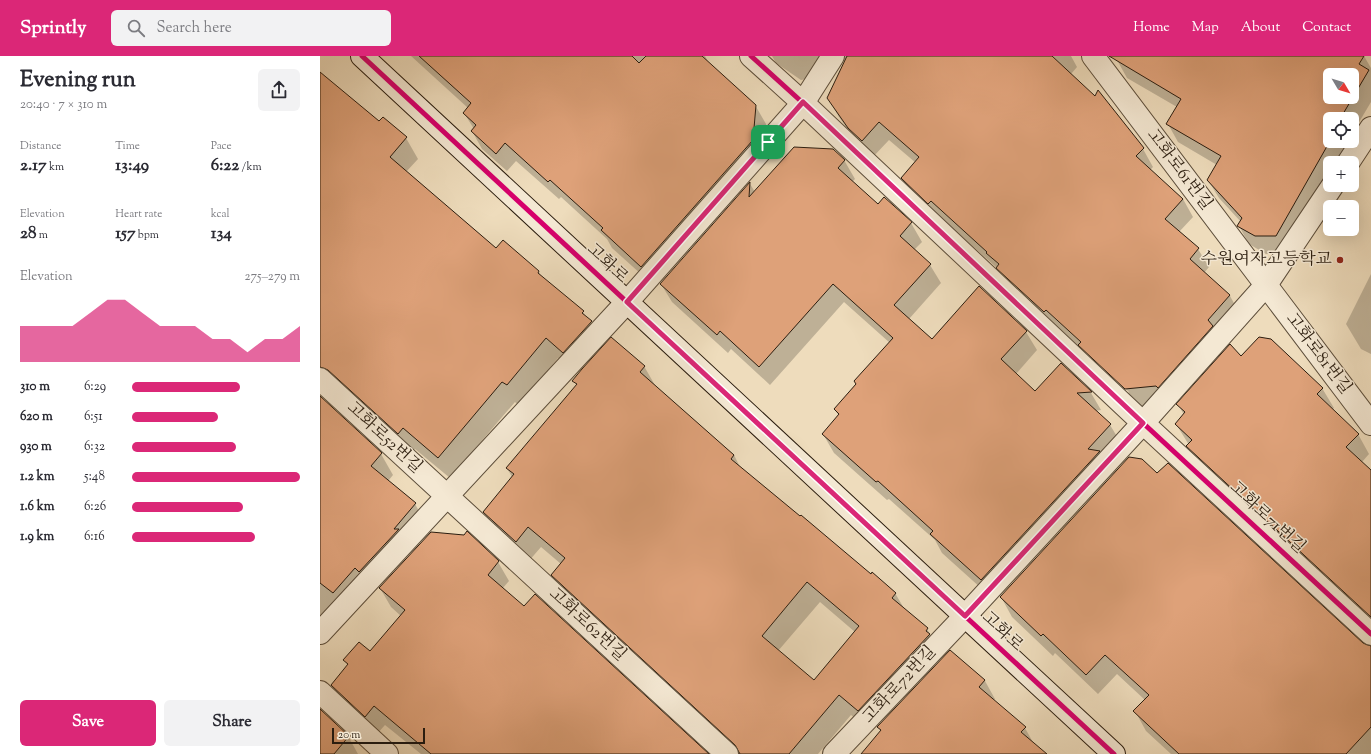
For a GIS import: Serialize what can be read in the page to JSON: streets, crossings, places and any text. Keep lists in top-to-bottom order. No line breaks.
{"streets":{"street":["고화로61번길","고화로","고화로81번길","고화로52번길","고화로71번길","고화로62번길","고화로72번길"]},"crossings":[["고화로61번길","고화로81번길"],["고화로","고화로72번길"],["고화로52번길","고화로62번길"]],"places":["수원여자고등학교"],"scale_bar":"20 m","north":"bottom right","page":{"header":"Sprintly","search":"Search here","nav":["Home","Map","About","Contact"],"heading":["Evening run","20:40 · 7 × 310 m"],"map_buttons":["+","−"],"stats":[["Distance","2.17 km"],["Time","13:49"],["Pace","6:22 /km"],["Elevation","28 m"],["Heart rate","157 bpm"],["kcal","134"]],"chart":["Elevation","275–279 m"],"list":[{"name":"310 m","note":"6:29"},{"name":"620 m","note":"6:51"},{"name":"930 m","note":"6:32"},{"name":"1.2 km","note":"5:48"},{"name":"1.6 km","note":"6:26"},{"name":"1.9 km","note":"6:16"}],"buttons":["Save","Share"],"scale":"20 m"}}
